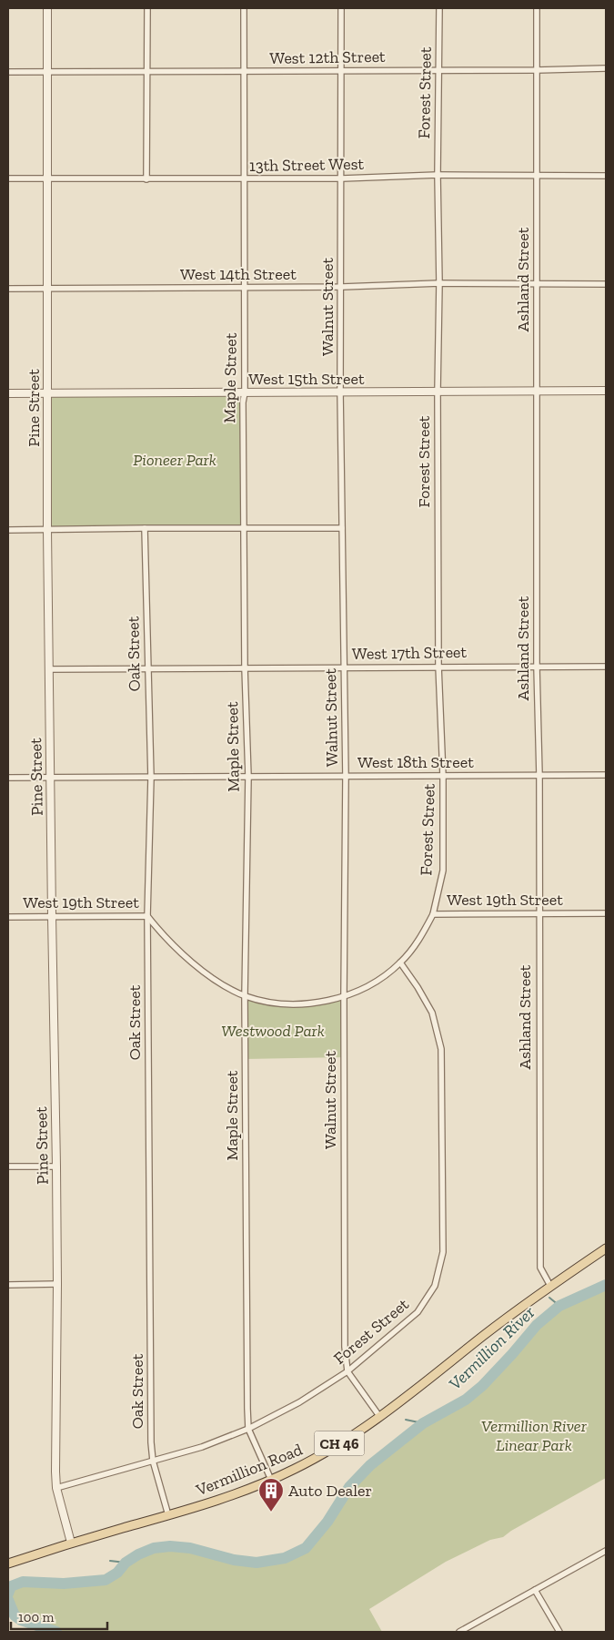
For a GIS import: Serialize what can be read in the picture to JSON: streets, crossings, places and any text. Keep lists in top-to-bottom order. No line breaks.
{"streets":{"main road":["CH 46","Vermillion Road"],"street":["West 12th Street","Forest Street","13th Street West","West 14th Street","Ashland Street","Walnut Street","Maple Street","West 15th Street","Pine Street","West 17th Street","Oak Street","West 18th Street","West 19th Street"]},"crossings":[["West 12th Street","Forest Street"],["West 12th Street","Ashland Street"],["West 12th Street","Walnut Street"],["West 12th Street","Maple Street"],["West 12th Street","Pine Street"],["Forest Street","13th Street West"],["Forest Street","West 14th Street"],["Forest Street","Walnut Street"],["Forest Street","Maple Street"],["Forest Street","West 15th Street"],["Forest Street","Pine Street"],["Forest Street","West 17th Street"],["Forest Street","Oak Street"],["Forest Street","West 18th Street"],["Forest Street","West 19th Street"],["13th Street West","Ashland Street"],["13th Street West","Walnut Street"],["13th Street West","Maple Street"],["13th Street West","Pine Street"],["West 14th Street","Ashland Street"],["West 14th Street","Walnut Street"],["West 14th Street","Maple Street"],["West 14th Street","Pine Street"],["Ashland Street","West 15th Street"],["Ashland Street","West 17th Street"],["Ashland Street","West 18th Street"],["Ashland Street","West 19th Street"],["Ashland Street","Vermillion Road"],["Walnut Street","West 15th Street"],["Walnut Street","West 17th Street"],["Walnut Street","West 18th Street"],["Walnut Street","West 19th Street"],["Walnut Street","Vermillion Road"],["Maple Street","West 15th Street"],["Maple Street","West 17th Street"],["Maple Street","West 18th Street"],["Maple Street","West 19th Street"],["Maple Street","Vermillion Road"],["West 15th Street","Pine Street"],["Pine Street","West 17th Street"],["Pine Street","West 18th Street"],["Pine Street","West 19th Street"],["Pine Street","Vermillion Road"],["West 17th Street","Oak Street"],["Oak Street","West 18th Street"],["Oak Street","West 19th Street"],["Oak Street","Vermillion Road"]],"water":["Vermillion River"],"parks":["Pioneer Park","Westwood Park","Vermillion River Linear Park"],"places":{"building":["Auto Dealer"]},"scale_bar":"100 m"}
